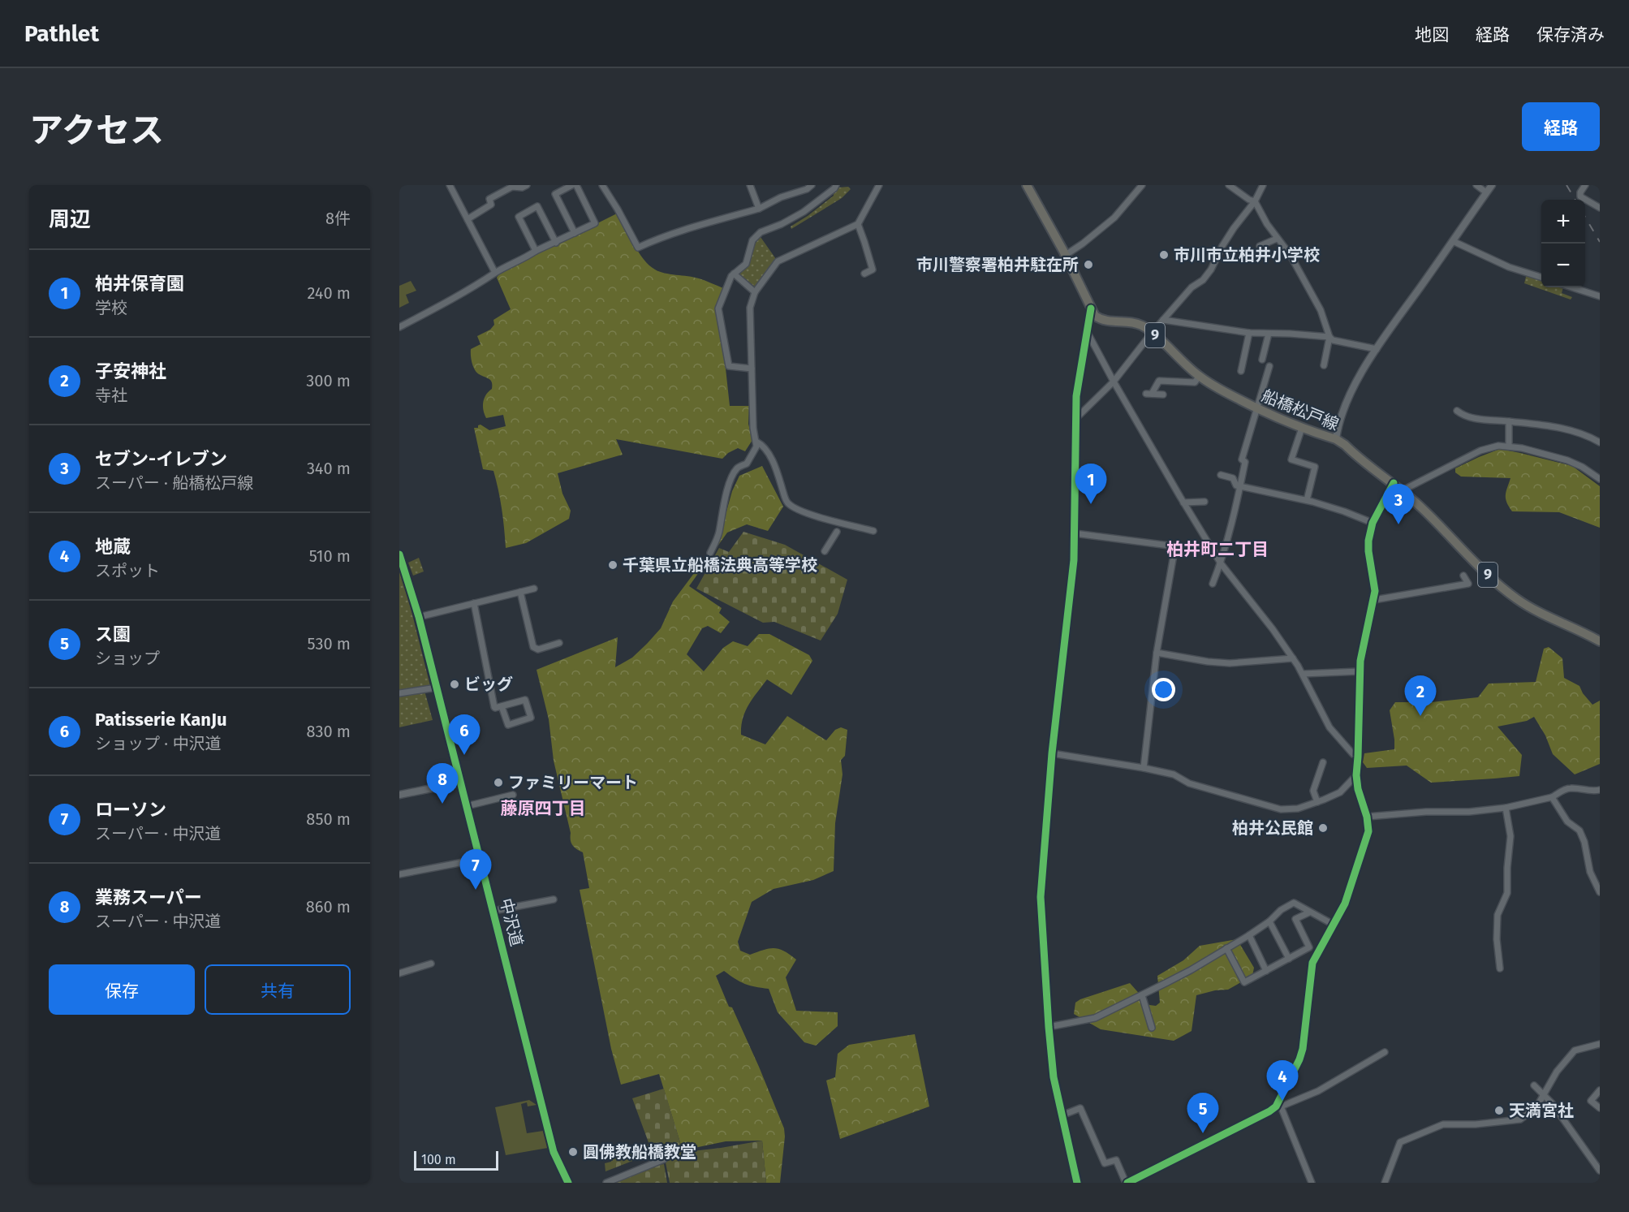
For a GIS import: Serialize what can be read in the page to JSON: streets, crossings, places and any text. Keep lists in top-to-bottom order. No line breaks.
{"streets":{"main road":["9","船橋松戸線"],"street":["中沢道"]},"districts":["柏井町二丁目","藤原四丁目"],"places":["市川市立柏井小学校","市川警察署柏井駐在所","千葉県立船橋法典高等学校","ビッグ","ファミリーマート","柏井公民館","天満宮社","圓佛教船橋教堂"],"scale_bar":"100 m","page":{"header":"Pathlet","nav":["地図","経路","保存済み"],"title":"アクセス","buttons":["経路",["保存","共有"]],"heading":["周辺","8件"],"map_buttons":["+","−"],"list":[{"mark":"1","name":"柏井保育園","note":"学校","value":"240 m"},{"mark":"2","name":"子安神社","note":"寺社","value":"300 m"},{"mark":"3","name":"セブン-イレブン","note":"スーパー · 船橋松戸線","value":"340 m"},{"mark":"4","name":"地蔵","note":"スポット","value":"510 m"},{"mark":"5","name":"ス園","note":"ショップ","value":"530 m"},{"mark":"6","name":"Patisserie KanJu","note":"ショップ · 中沢道","value":"830 m"},{"mark":"7","name":"ローソン","note":"スーパー · 中沢道","value":"850 m"},{"mark":"8","name":"業務スーパー","note":"スーパー · 中沢道","value":"860 m"}],"pins":["1","3","2","6","8","7","4","5"],"scale":"100 m"}}
